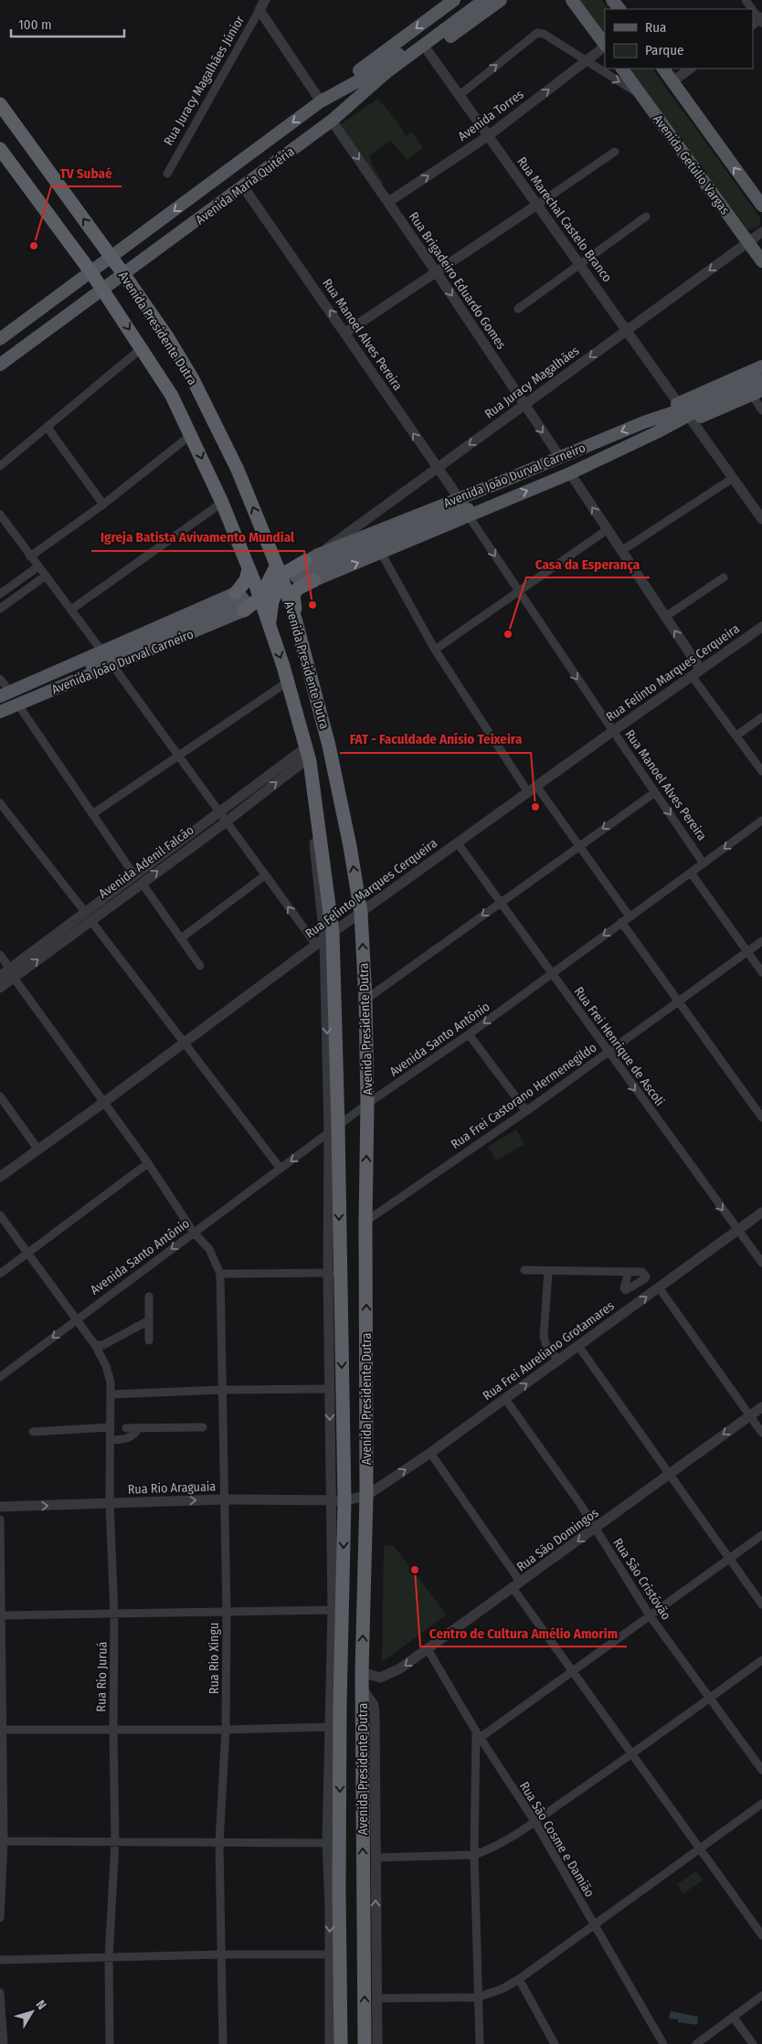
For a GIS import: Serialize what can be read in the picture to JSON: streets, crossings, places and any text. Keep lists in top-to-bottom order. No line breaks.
{"streets":{"highway":["Avenida Presidente Dutra"],"main road":["Avenida Getúlio Vargas","Avenida Maria Quitéria","Avenida João Durval Carneiro"],"street":["Rua Juracy Magalhães Júnior","Avenida Torres","Rua Marechal Castelo Branco","Rua Brigadeiro Eduardo Gomes","Rua Manoel Alves Pereira","Rua Juracy Magalhães","Rua Felinto Marques Cerqueira","Avenida Adenil Falcão","Avenida Santo Antônio","Rua Frei Henrique de Ascoli","Rua Frei Castorano Hermenegildo","Rua Frei Aureliano Grotamares","Rua Rio Araguaia","Rua São Domingos","Rua São Cristóvão","Rua Rio Xingu","Rua Rio Juruá","Rua São Cosme e Damião"]},"crossings":[["Avenida Torres","Rua Marechal Castelo Branco"],["Avenida Torres","Rua Brigadeiro Eduardo Gomes"],["Avenida Getúlio Vargas","Rua Juracy Magalhães"],["Avenida Maria Quitéria","Rua Brigadeiro Eduardo Gomes"],["Avenida Maria Quitéria","Avenida Presidente Dutra"],["Avenida Maria Quitéria","Rua Manoel Alves Pereira"],["Rua Marechal Castelo Branco","Rua Juracy Magalhães"],["Rua Brigadeiro Eduardo Gomes","Rua Juracy Magalhães"],["Rua Brigadeiro Eduardo Gomes","Avenida João Durval Carneiro"],["Avenida Presidente Dutra","Rua Felinto Marques Cerqueira"],["Avenida Presidente Dutra","Avenida Adenil Falcão"],["Avenida Presidente Dutra","Avenida Santo Antônio"],["Avenida Presidente Dutra","Rua Frei Castorano Hermenegildo"],["Avenida Presidente Dutra","Rua Frei Aureliano Grotamares"],["Avenida Presidente Dutra","Rua Rio Araguaia"],["Avenida Presidente Dutra","Rua São Domingos"],["Rua Manoel Alves Pereira","Rua Juracy Magalhães"],["Rua Manoel Alves Pereira","Avenida João Durval Carneiro"],["Rua Manoel Alves Pereira","Rua Felinto Marques Cerqueira"],["Rua Manoel Alves Pereira","Avenida Santo Antônio"],["Rua Juracy Magalhães","Avenida João Durval Carneiro"],["Rua Felinto Marques Cerqueira","Rua Frei Henrique de Ascoli"],["Avenida Santo Antônio","Rua Frei Henrique de Ascoli"],["Avenida Santo Antônio","Rua Rio Juruá"],["Rua Frei Henrique de Ascoli","Rua Frei Castorano Hermenegildo"],["Rua Frei Henrique de Ascoli","Rua Frei Aureliano Grotamares"],["Rua Frei Aureliano Grotamares","Rua Rio Araguaia"],["Rua Frei Aureliano Grotamares","Rua São Cristóvão"],["Rua Rio Araguaia","Rua Rio Xingu"],["Rua Rio Araguaia","Rua Rio Juruá"],["Rua São Domingos","Rua São Cristóvão"],["Rua São Domingos","Rua São Cosme e Damião"]],"one_way":["Rua Brigadeiro Eduardo Gomes","Avenida Santo Antônio","Rua Frei Henrique de Ascoli","Rua Frei Aureliano Grotamares","Rua São Domingos"],"places":["TV Subaé","Igreja Batista Avivamento Mundial","Casa da Esperança","FAT - Faculdade Anísio Teixeira","Centro de Cultura Amélio Amorim"],"legend":["Rua","Parque"],"scale_bar":"100 m","north":"top right"}
